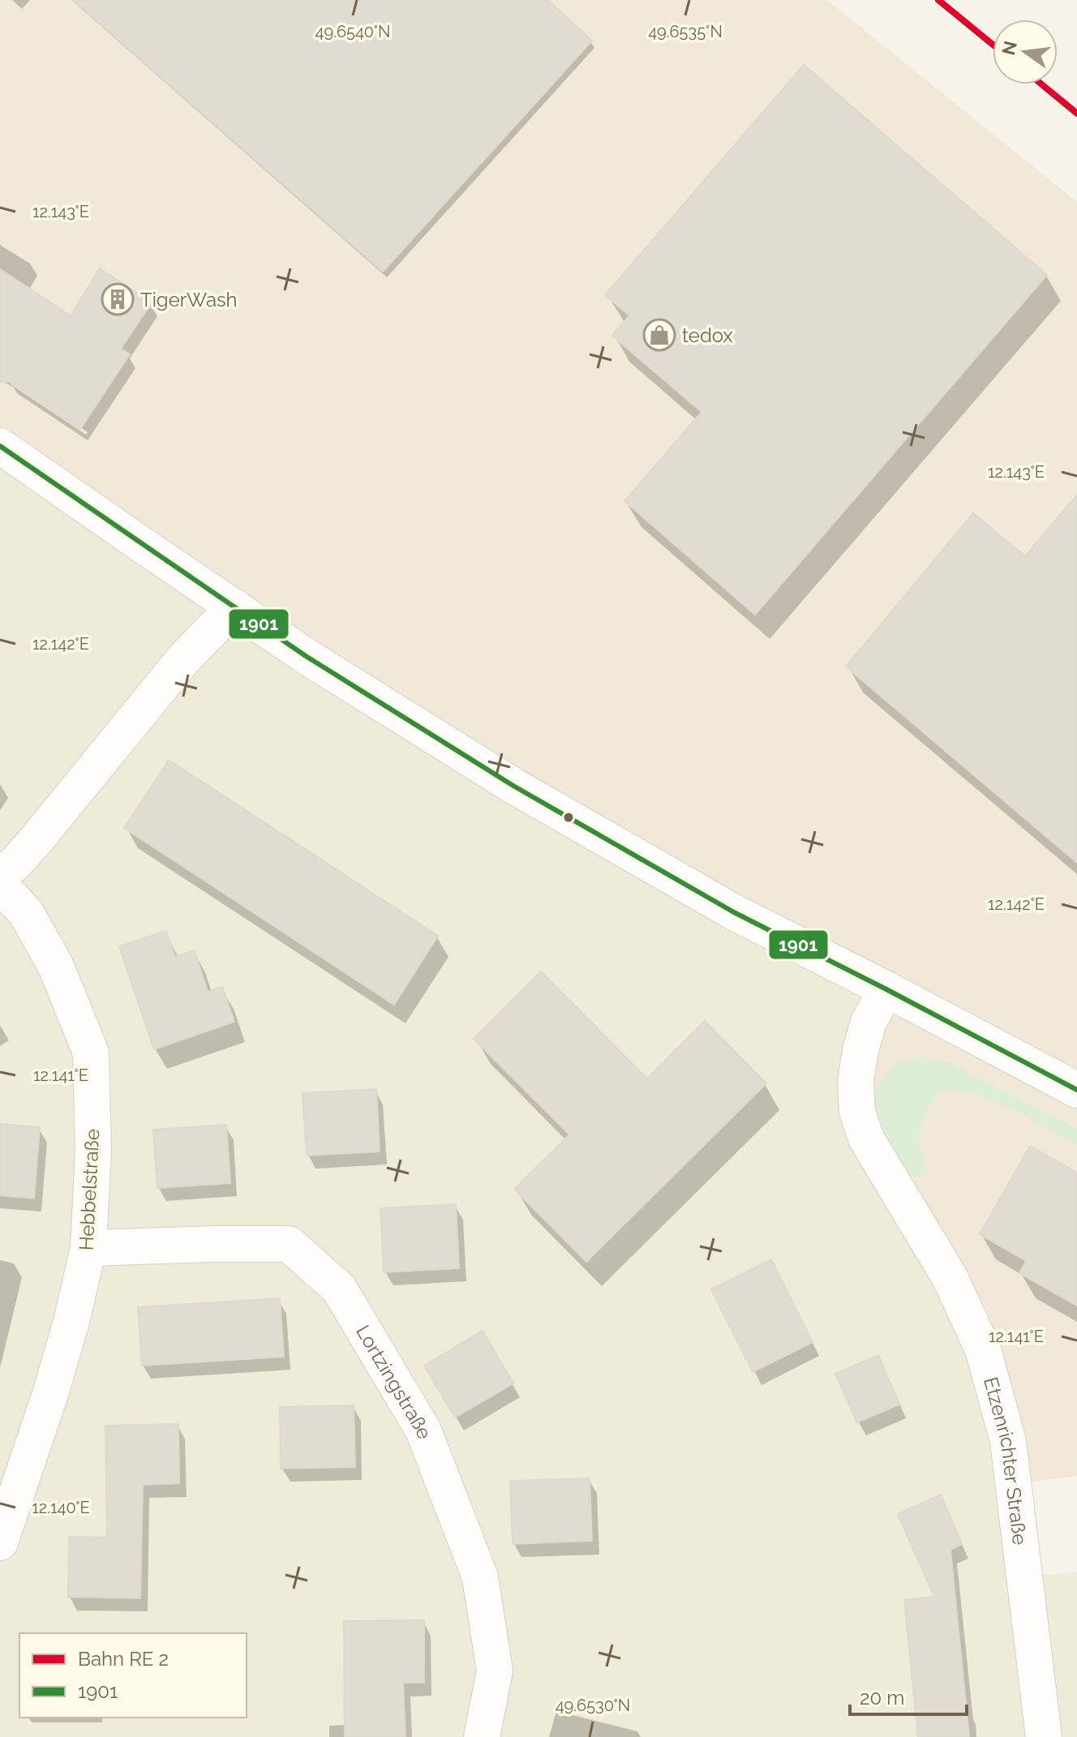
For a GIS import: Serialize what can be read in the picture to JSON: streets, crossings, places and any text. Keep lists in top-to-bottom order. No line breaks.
{"streets":{"street":["Hebbelstraße","Lortzingstraße","Etzenrichter Straße"]},"crossings":[["Hebbelstraße","Lortzingstraße"]],"places":{"building":["TigerWash"],"shop":["tedox"]},"lines":["transit line 1901"],"legend":["Bahn RE 2","1901"],"scale_bar":"20 m","north":"left","coordinates":["49.6540°N","49.6535°N","12.143°E","12.142°E","12.141°E","12.140°E","49.6530°N"]}
